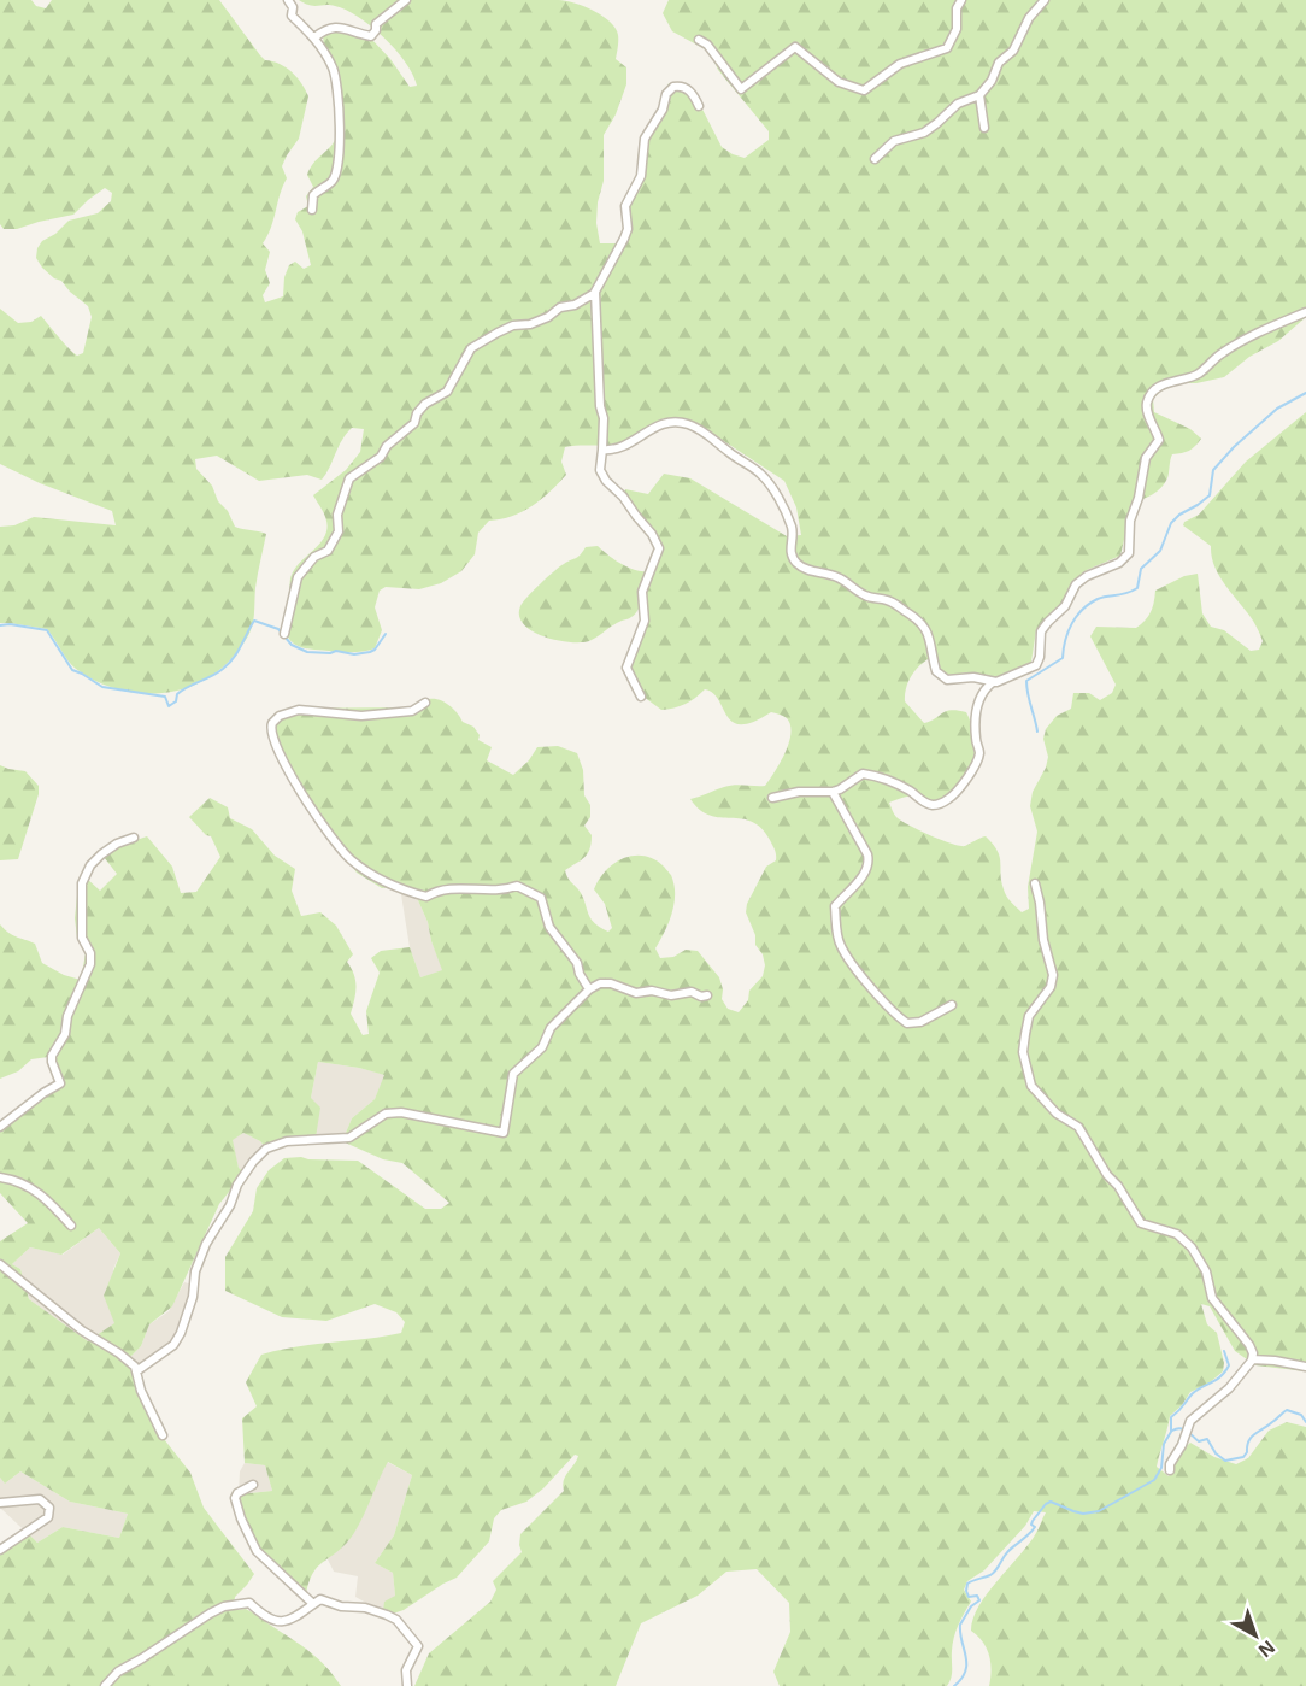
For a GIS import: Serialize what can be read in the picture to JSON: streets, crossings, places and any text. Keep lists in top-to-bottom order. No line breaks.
{"north":"bottom right"}
